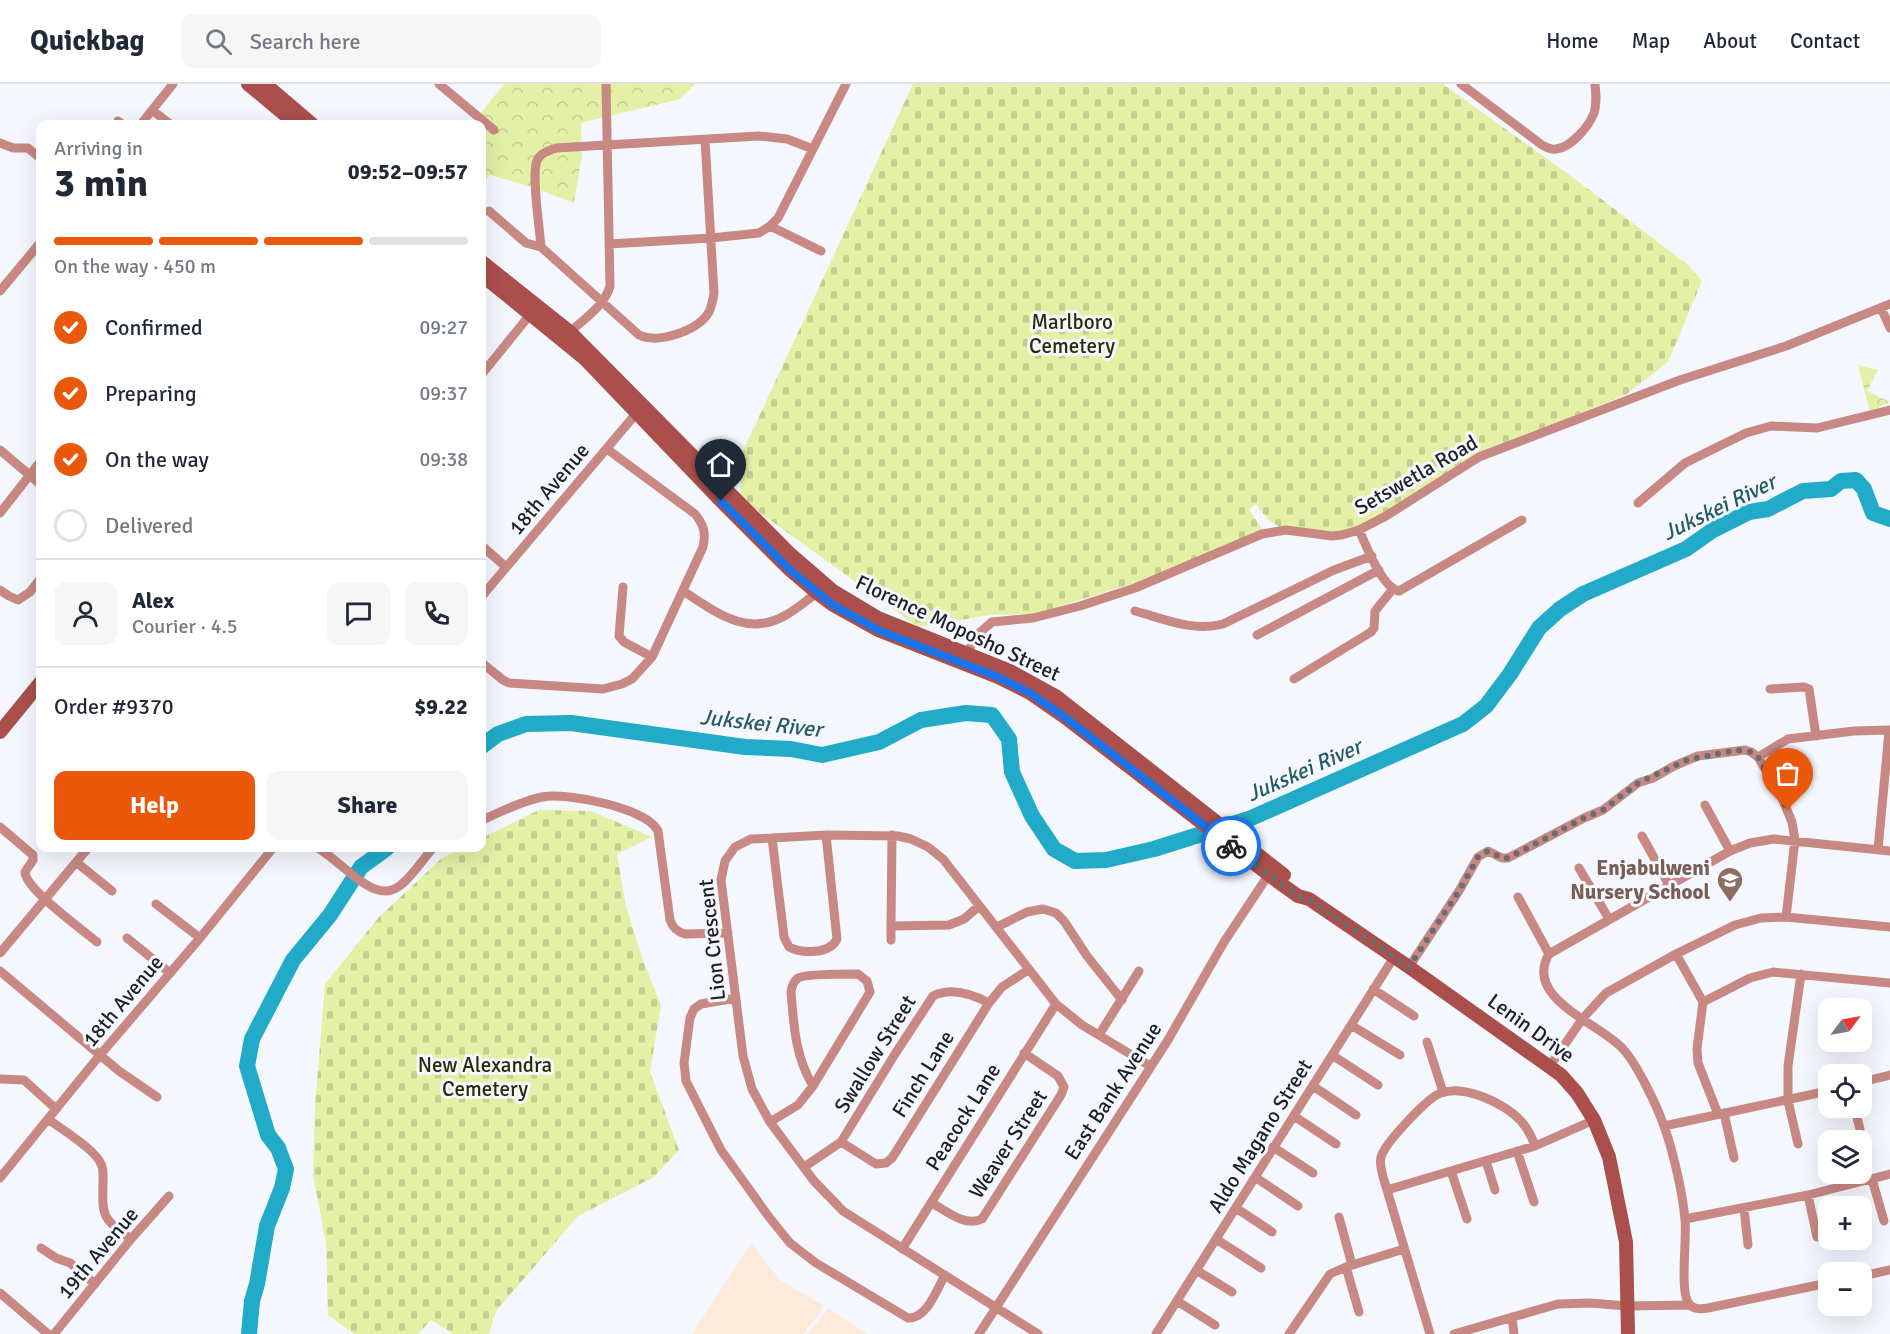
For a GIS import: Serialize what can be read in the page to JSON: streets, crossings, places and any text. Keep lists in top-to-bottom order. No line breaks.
{"streets":{"street":["Setswetla Road","18th Avenue","Florence Moposho Street","Lion Crescent","Lenin Drive","Swallow Street","Finch Lane","East Bank Avenue","Peacock Lane","Aldo Magano Street","Weaver Street","19th Avenue"]},"crossings":[["Setswetla Road","Florence Moposho Street"],["18th Avenue","Florence Moposho Street"],["Florence Moposho Street","Lenin Drive"],["Florence Moposho Street","East Bank Avenue"],["Lion Crescent","Swallow Street"],["Lion Crescent","Finch Lane"],["Lion Crescent","East Bank Avenue"],["Lion Crescent","Peacock Lane"],["Lenin Drive","East Bank Avenue"],["Lenin Drive","Aldo Magano Street"],["Swallow Street","Finch Lane"],["Peacock Lane","Weaver Street"]],"water":["Jukskei River"],"parks":["Marlboro Cemetery","New Alexandra Cemetery"],"places":{"school or university":["Enjabulweni Nursery School"]},"north":"top right","page":{"header":"Quickbag","search":"Search here","nav":["Home","Map","About","Contact"],"heading":["3 min","Arriving in","09:52–09:57"],"panel":["Alex","Courier · 4.5","Order #9370","$9.22"],"bar":"On the way · 450 m","list":[["Confirmed","09:27"],["Preparing","09:37"],["On the way","09:38"],"Delivered"],"buttons":["Help","Share"],"map_buttons":["+","−"]}}
